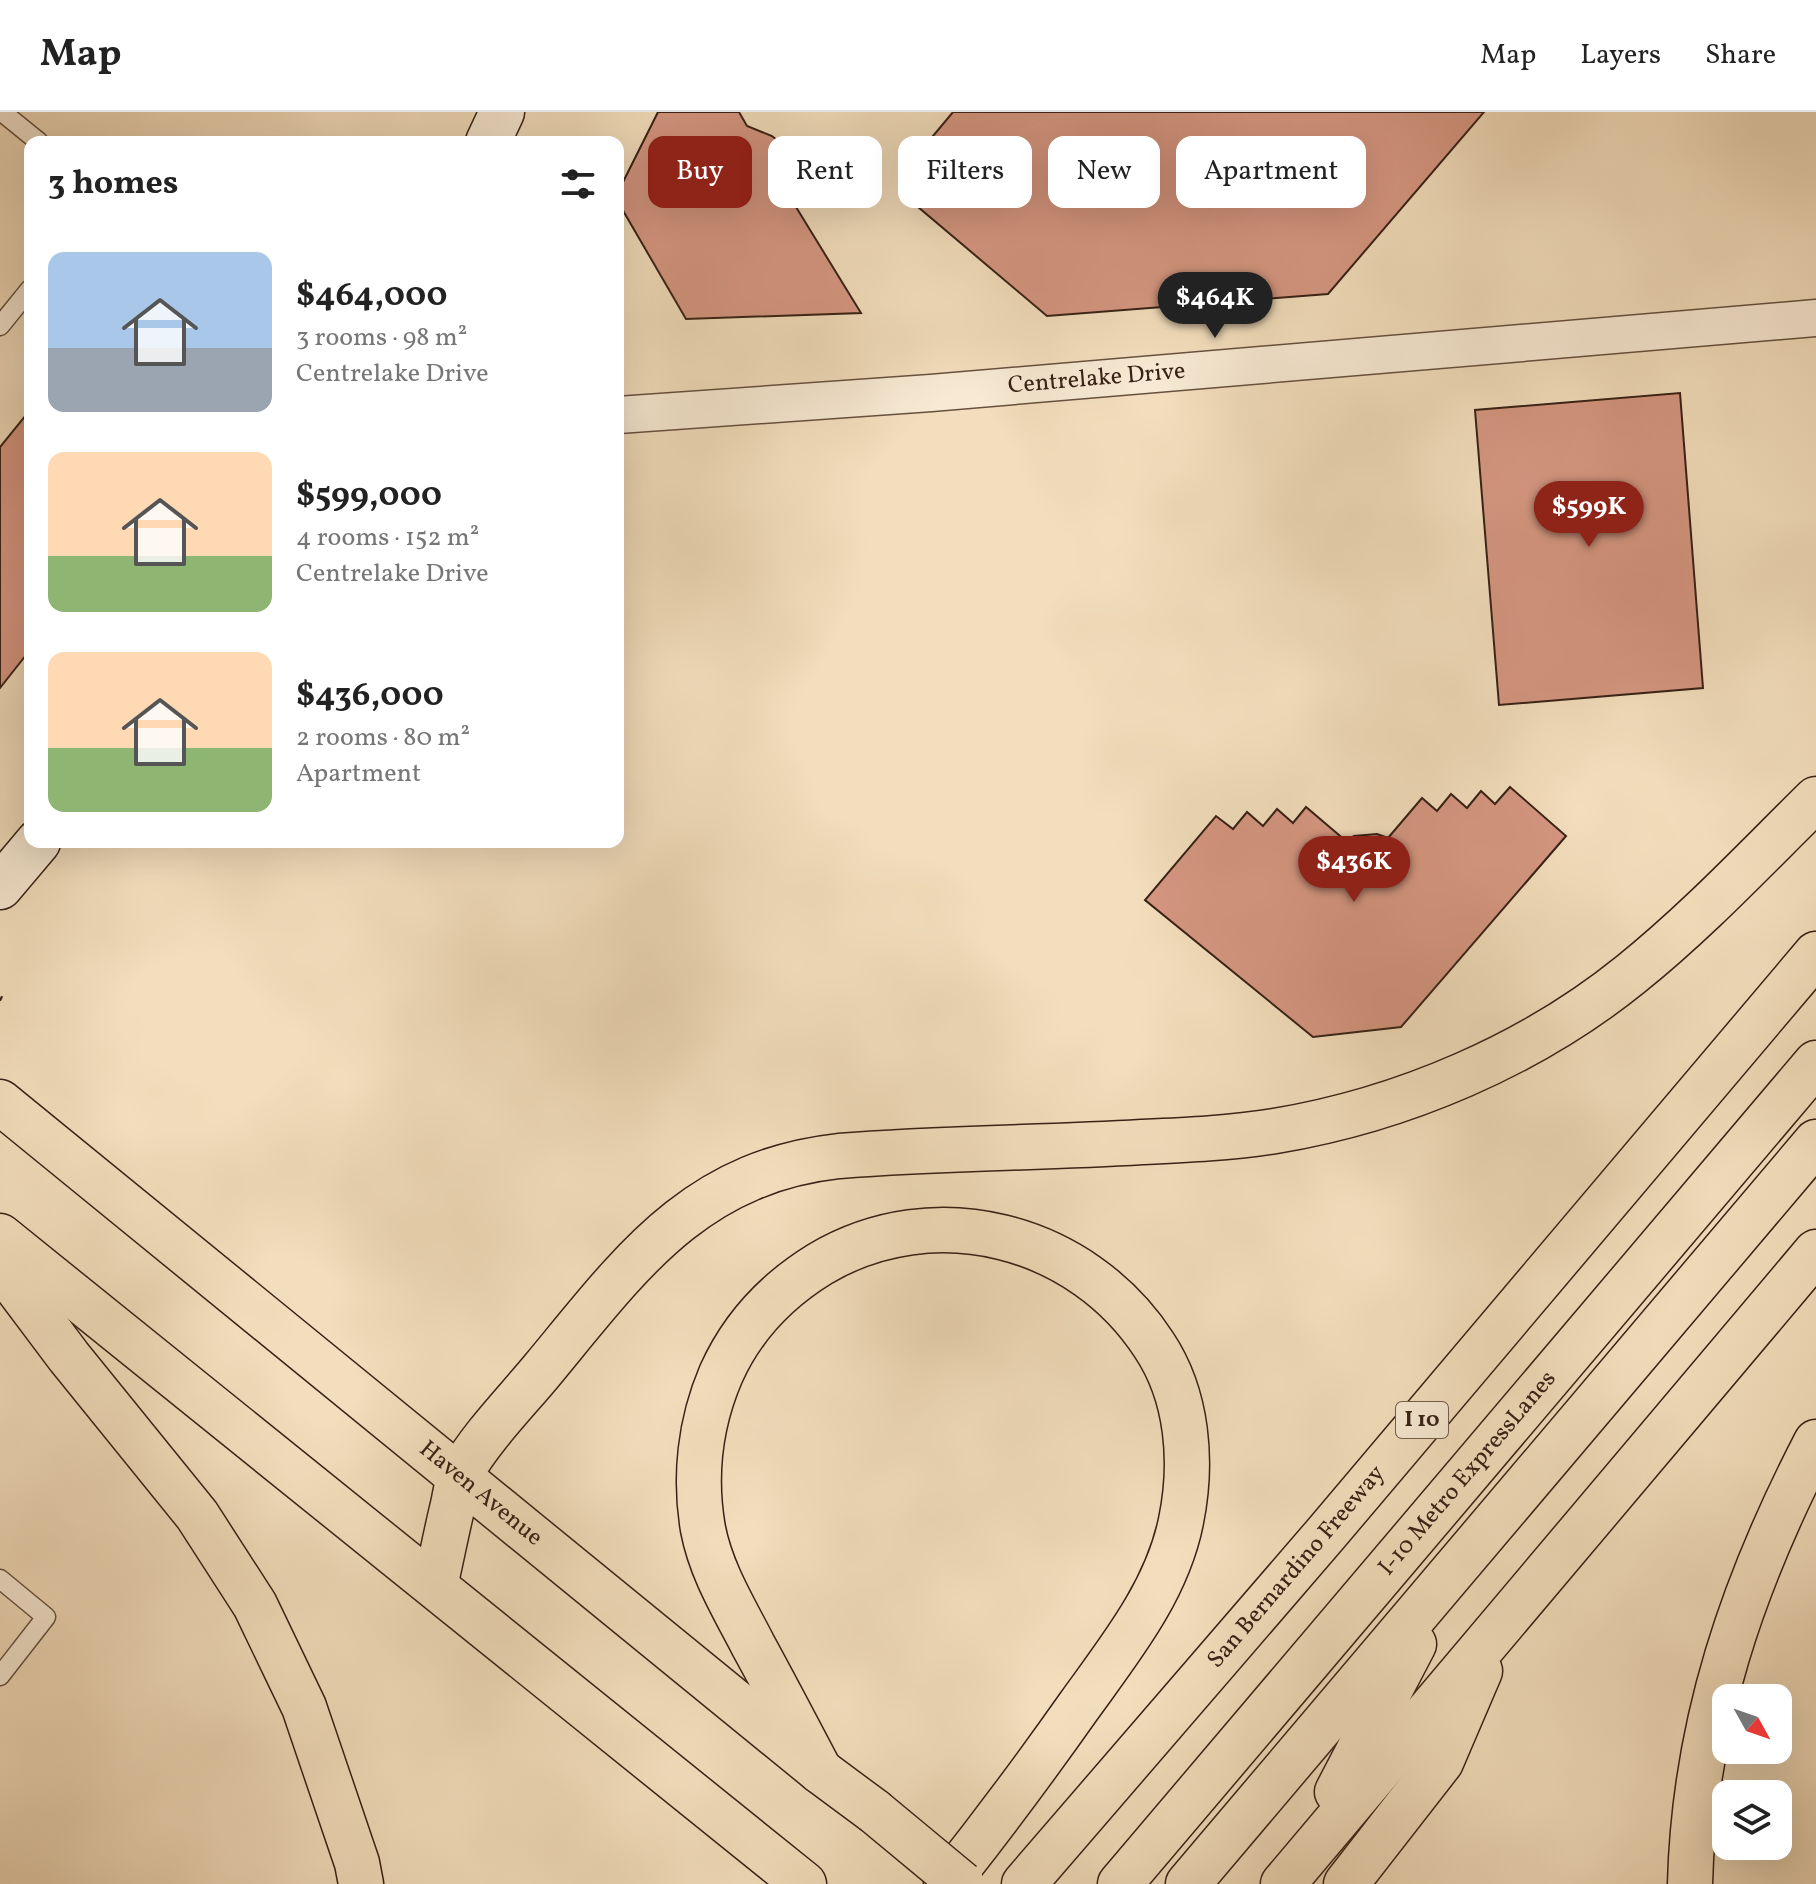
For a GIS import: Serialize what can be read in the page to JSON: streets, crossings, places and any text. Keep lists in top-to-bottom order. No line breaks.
{"streets":{"main road":["I 10","I-10 Metro ExpressLanes","Haven Avenue","San Bernardino Freeway"],"street":["Centrelake Drive"]},"north":"bottom right","page":{"header":"Map","nav":["Map","Layers","Share"],"chip":["Buy","Rent","Filters","New","Apartment"],"heading":"3 homes","list":[{"name":"$464,000","note":"3 rooms · 98 m² · Centrelake Drive"},{"name":"$599,000","note":"4 rooms · 152 m² · Centrelake Drive"},{"name":"$436,000","note":"2 rooms · 80 m² · Apartment"}],"price":["$464K","$599K","$436K"]}}
